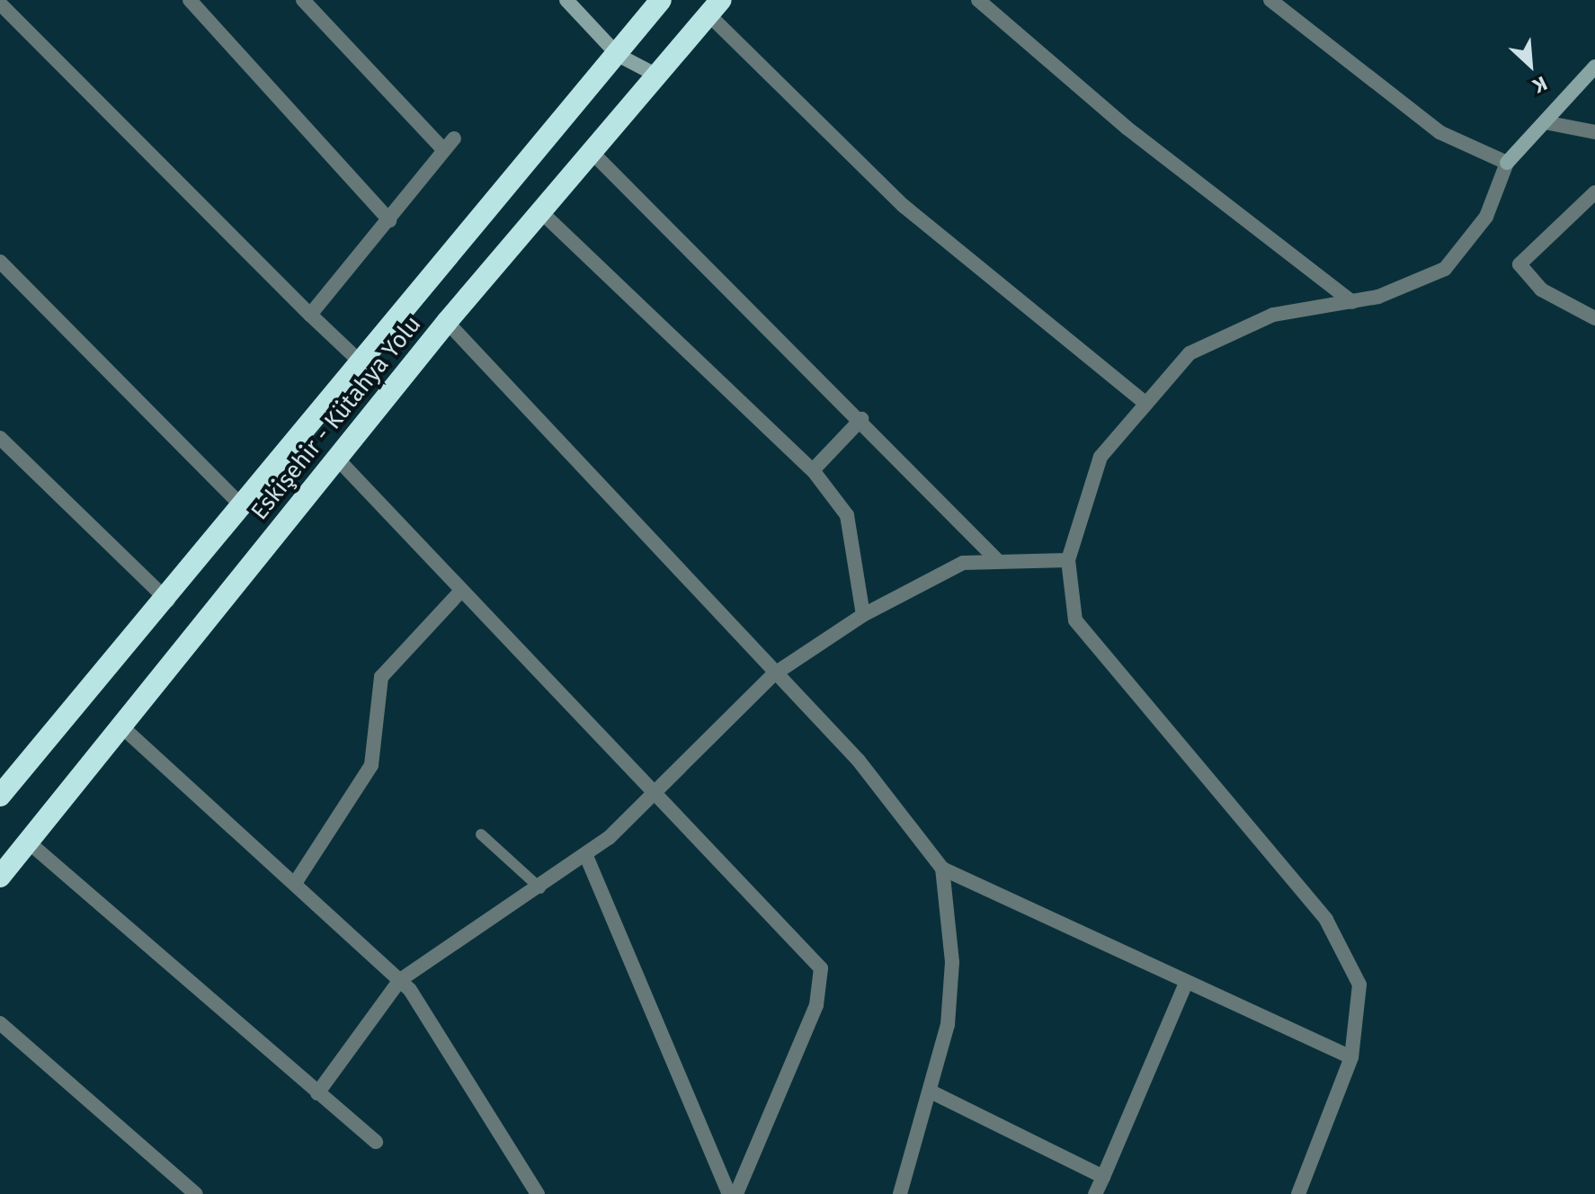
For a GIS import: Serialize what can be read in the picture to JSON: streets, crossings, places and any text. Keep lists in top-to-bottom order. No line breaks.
{"streets":{"highway":["Eskişehir - Kütahya Yolu"]},"north":"bottom right"}
